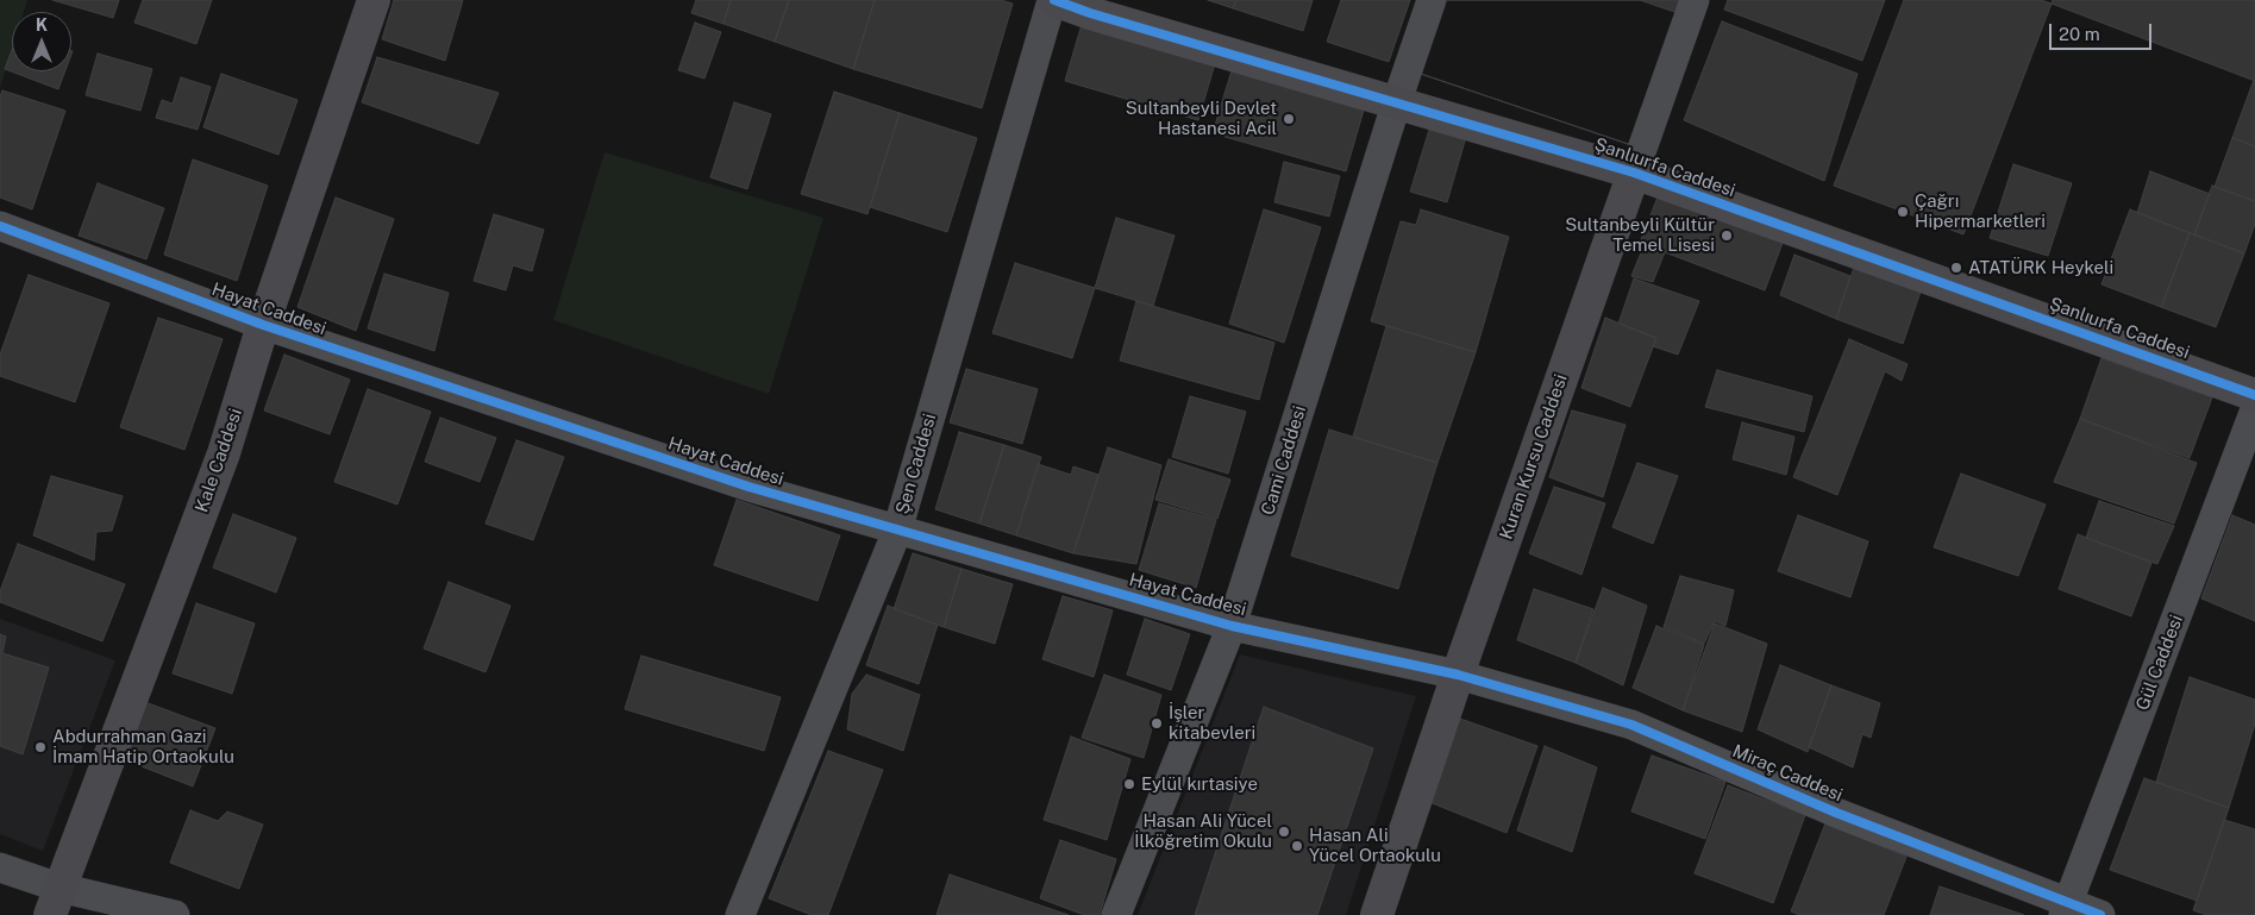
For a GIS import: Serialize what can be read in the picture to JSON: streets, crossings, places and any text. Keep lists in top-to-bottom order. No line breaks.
{"streets":{"street":["Şanlıurfa Caddesi","Hayat Caddesi","Kuran Kursu Caddesi","Kale Caddesi","Cami Caddesi","Şen Caddesi","Gül Caddesi","Miraç Caddesi"]},"crossings":[["Şanlıurfa Caddesi","Kuran Kursu Caddesi"],["Şanlıurfa Caddesi","Cami Caddesi"],["Şanlıurfa Caddesi","Şen Caddesi"],["Hayat Caddesi","Kuran Kursu Caddesi"],["Hayat Caddesi","Kale Caddesi"],["Hayat Caddesi","Cami Caddesi"],["Hayat Caddesi","Şen Caddesi"],["Hayat Caddesi","Miraç Caddesi"],["Kuran Kursu Caddesi","Miraç Caddesi"],["Gül Caddesi","Miraç Caddesi"]],"places":["Sultanbeyli Devlet Hastanesi Acil","Çağrı Hipermarketleri","Sultanbeyli Kültür Temel Lisesi","ATATÜRK Heykeli","İşler kitabevleri","Abdurrahman Gazi İmam Hatip Ortaokulu","Eylül kırtasiye","Hasan Ali Yücel İlköğretim Okulu","Hasan Ali Yücel Ortaokulu"],"scale_bar":"20 m","north":"top"}
